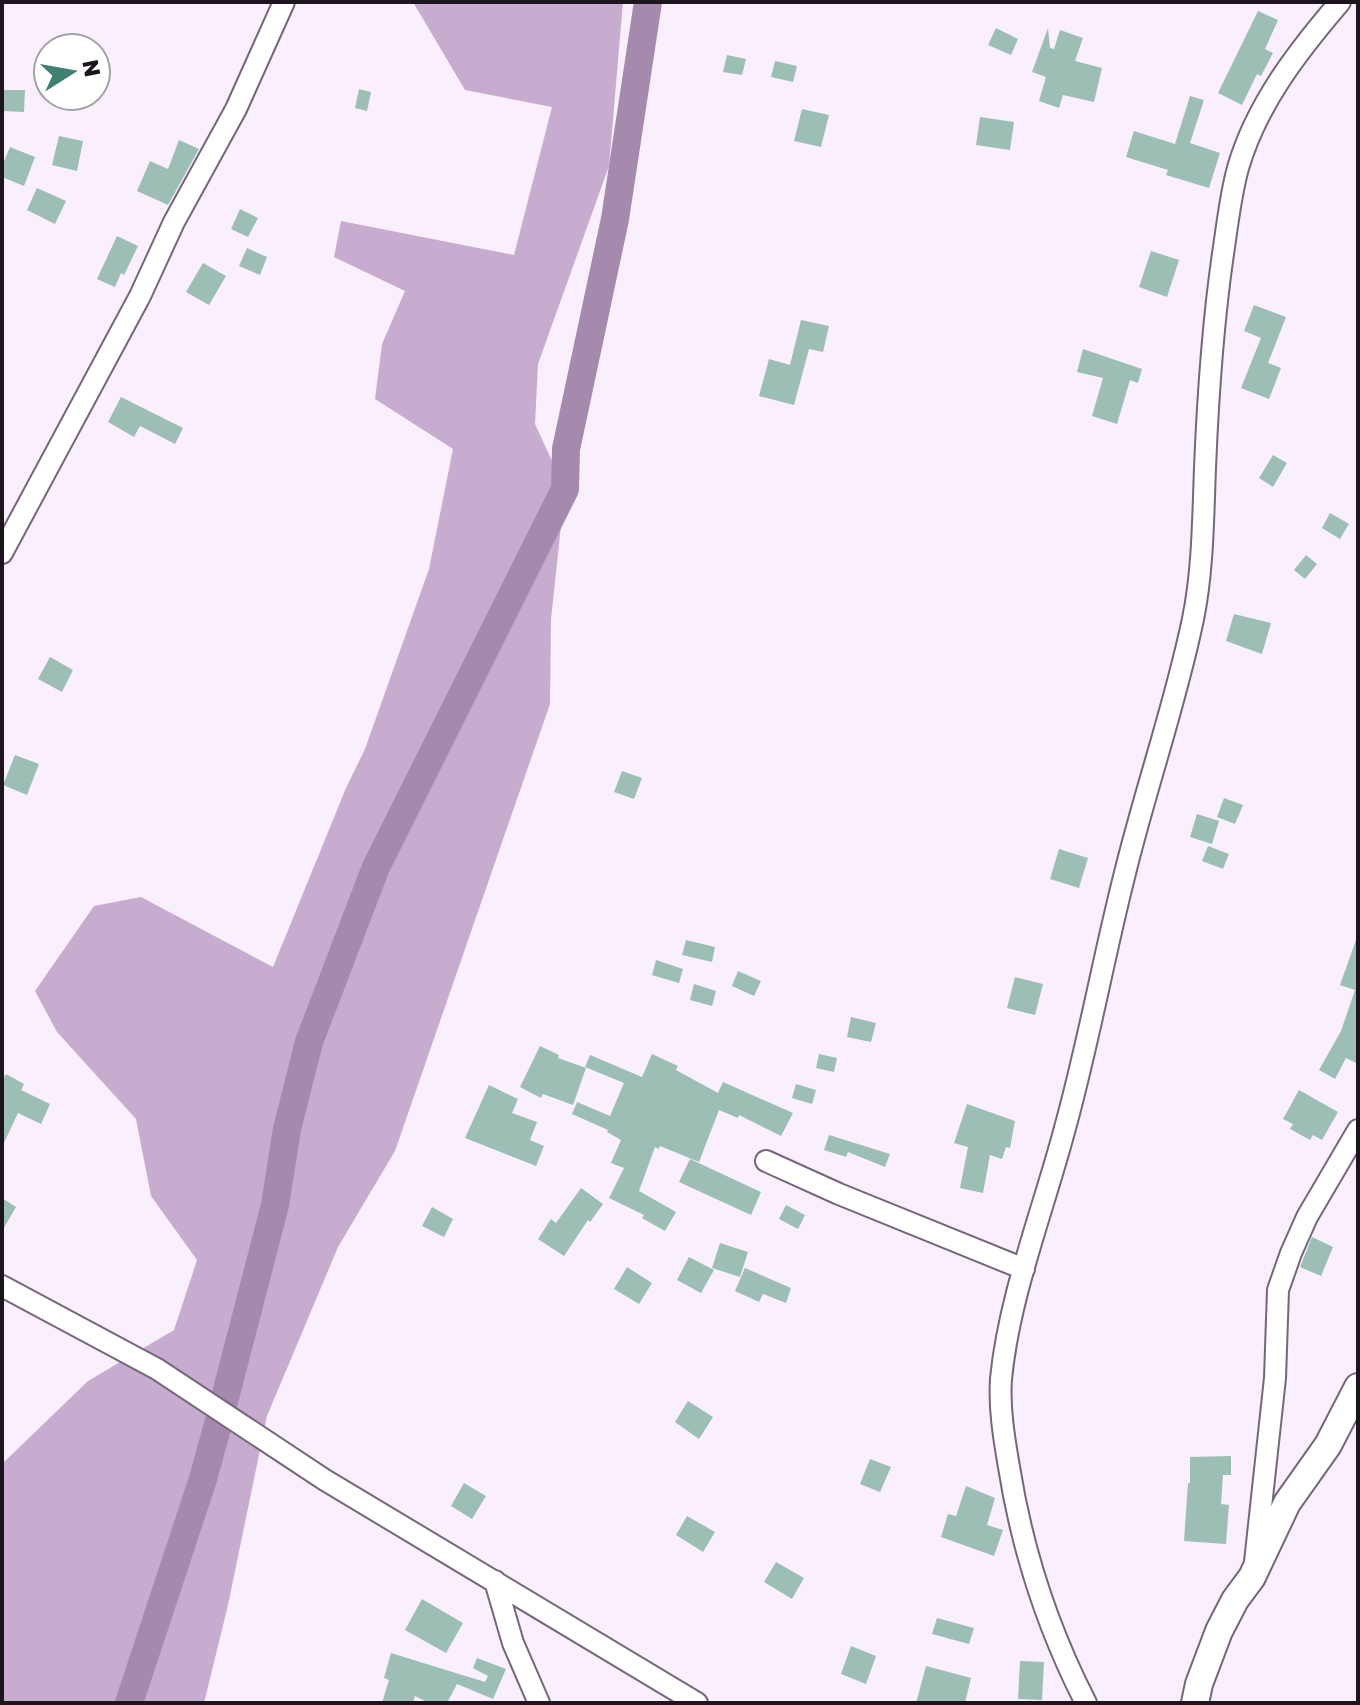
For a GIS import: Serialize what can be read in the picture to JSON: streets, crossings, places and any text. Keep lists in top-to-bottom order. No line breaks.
{"north":"right"}
